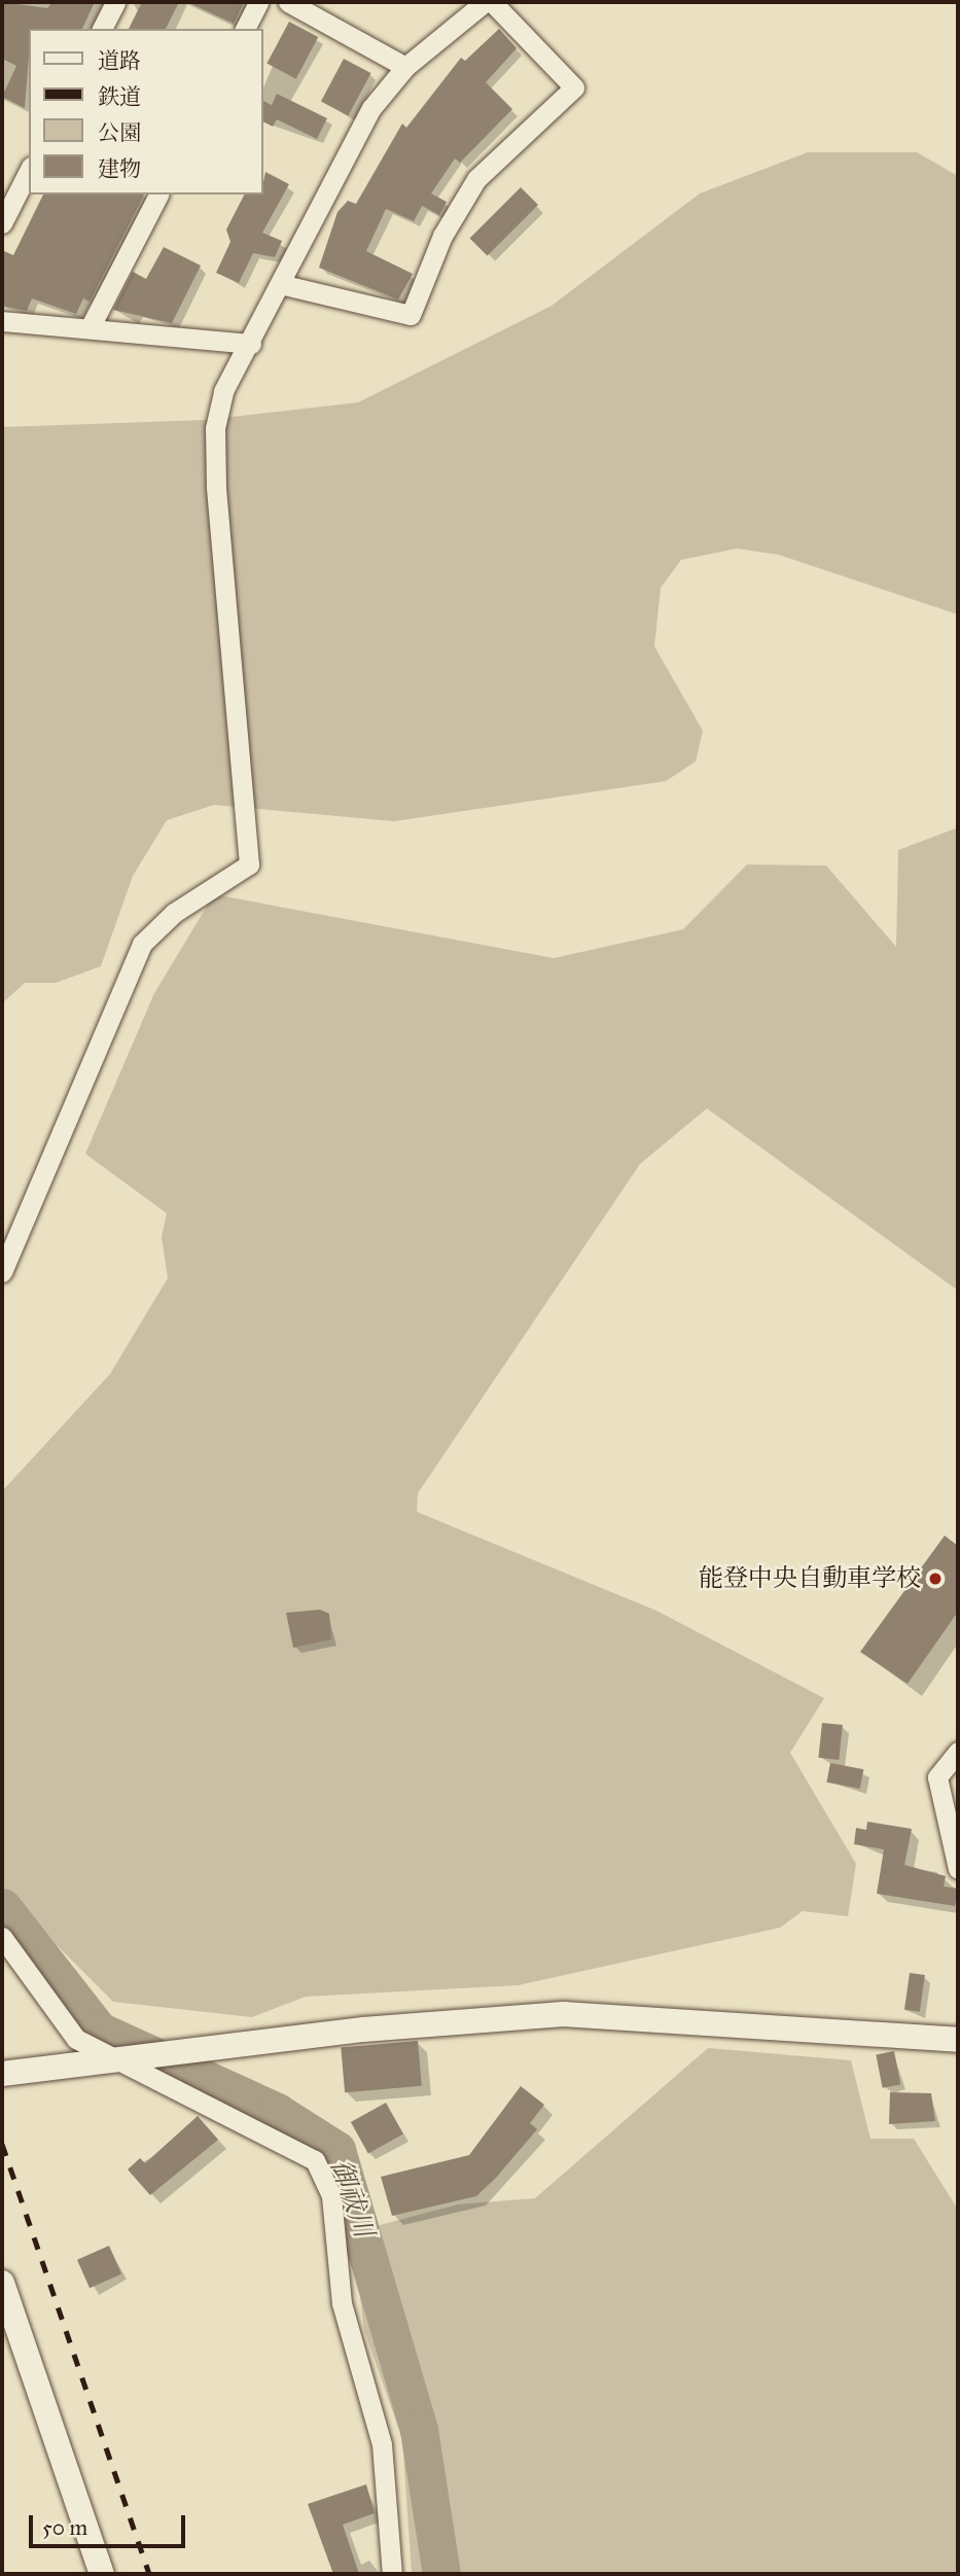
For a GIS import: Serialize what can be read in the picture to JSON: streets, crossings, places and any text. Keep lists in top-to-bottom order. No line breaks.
{"water":["御祓川"],"places":["能登中央自動車学校"],"legend":["道路","鉄道","公園","建物"],"scale_bar":"50 m"}
